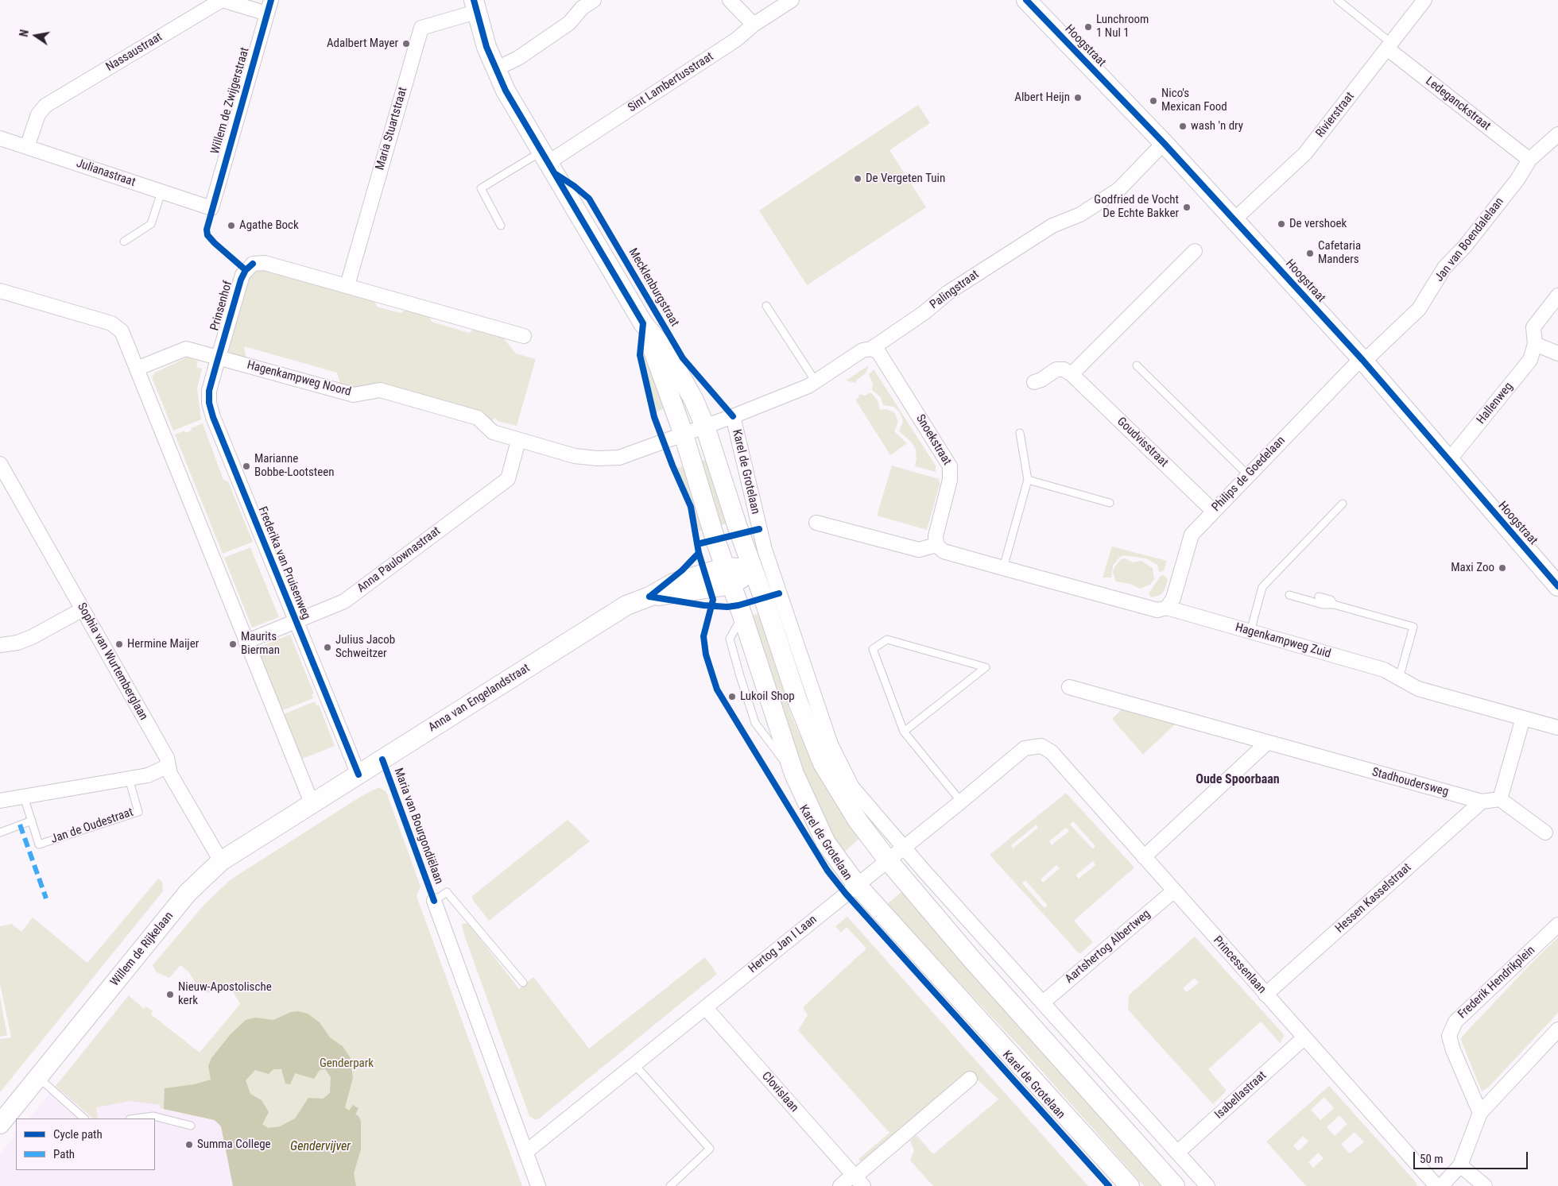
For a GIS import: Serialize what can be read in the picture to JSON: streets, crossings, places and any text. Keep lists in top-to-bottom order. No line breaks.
{"streets":{"main road":["Hoogstraat","Mecklenburgstraat","Karel de Grotelaan","Anna van Engelandstraat","Willem de Rijkelaan"],"street":["Nassaustraat","Sint Lambertusstraat","Willem de Zwijgerstraat","Ledeganckstraat","Rivierstraat","Maria Stuartstraat","Julianastraat","Jan van Boendalelaan","Palingstraat","Prinsenhof","Hagenkampweg Noord","Hallenweg","Snoekstraat","Goudvisstraat","Philips de Goedelaan","Anna Paulownastraat","Frederika van Pruisenweg","Hagenkampweg Zuid","Sophia van Wurtemberglaan","Stadhoudersweg","Maria van Bourgondiëlaan","Hessen Kasselstraat","Hertog Jan I Laan","Aartshertog Albertweg","Princessenlaan","Frederik Hendrikplein","Clovislaan","Isabellastraat"],"lane":["Jan de Oudestraat"]},"crossings":[["Hoogstraat","Rivierstraat"],["Hoogstraat","Jan van Boendalelaan"],["Hoogstraat","Palingstraat"],["Hoogstraat","Hallenweg"],["Hoogstraat","Philips de Goedelaan"],["Nassaustraat","Willem de Zwijgerstraat"],["Nassaustraat","Julianastraat"],["Sint Lambertusstraat","Mecklenburgstraat"],["Willem de Zwijgerstraat","Julianastraat"],["Ledeganckstraat","Rivierstraat"],["Ledeganckstraat","Jan van Boendalelaan"],["Maria Stuartstraat","Mecklenburgstraat"],["Maria Stuartstraat","Prinsenhof"],["Jan van Boendalelaan","Philips de Goedelaan"],["Mecklenburgstraat","Hagenkampweg Noord"],["Mecklenburgstraat","Karel de Grotelaan"],["Palingstraat","Hagenkampweg Noord"],["Palingstraat","Snoekstraat"],["Palingstraat","Karel de Grotelaan"],["Prinsenhof","Hagenkampweg Noord"],["Prinsenhof","Frederika van Pruisenweg"],["Hagenkampweg Noord","Karel de Grotelaan"],["Hagenkampweg Noord","Anna Paulownastraat"],["Hagenkampweg Noord","Frederika van Pruisenweg"],["Snoekstraat","Hagenkampweg Zuid"],["Goudvisstraat","Philips de Goedelaan"],["Karel de Grotelaan","Anna van Engelandstraat"],["Karel de Grotelaan","Hertog Jan I Laan"],["Karel de Grotelaan","Aartshertog Albertweg"],["Karel de Grotelaan","Isabellastraat"],["Philips de Goedelaan","Hagenkampweg Zuid"],["Anna Paulownastraat","Frederika van Pruisenweg"],["Frederika van Pruisenweg","Anna van Engelandstraat"],["Sophia van Wurtemberglaan","Willem de Rijkelaan"],["Anna van Engelandstraat","Willem de Rijkelaan"],["Stadhoudersweg","Hessen Kasselstraat"],["Maria van Bourgondiëlaan","Hertog Jan I Laan"],["Hessen Kasselstraat","Princessenlaan"],["Hertog Jan I Laan","Princessenlaan"],["Hertog Jan I Laan","Clovislaan"],["Aartshertog Albertweg","Princessenlaan"],["Princessenlaan","Isabellastraat"]],"districts":["Oude Spoorbaan"],"water":["Gendervijver"],"parks":["Genderpark"],"places":["Lunchroom 1 Nul 1","Adalbert Mayer","Albert Heijn","Nico's Mexican Food","wash 'n dry","De Vergeten Tuin","Godfried de Vocht De Echte Bakker","De vershoek","Agathe Bock","Cafetaria Manders","Marianne Bobbe-Lootsteen","Maxi Zoo","Hermine Maijer","Maurits Bierman","Julius Jacob Schweitzer","Lukoil Shop","Nieuw-Apostolische kerk","Summa College"],"legend":["Cycle path","Path"],"scale_bar":"50 m","north":"left"}
